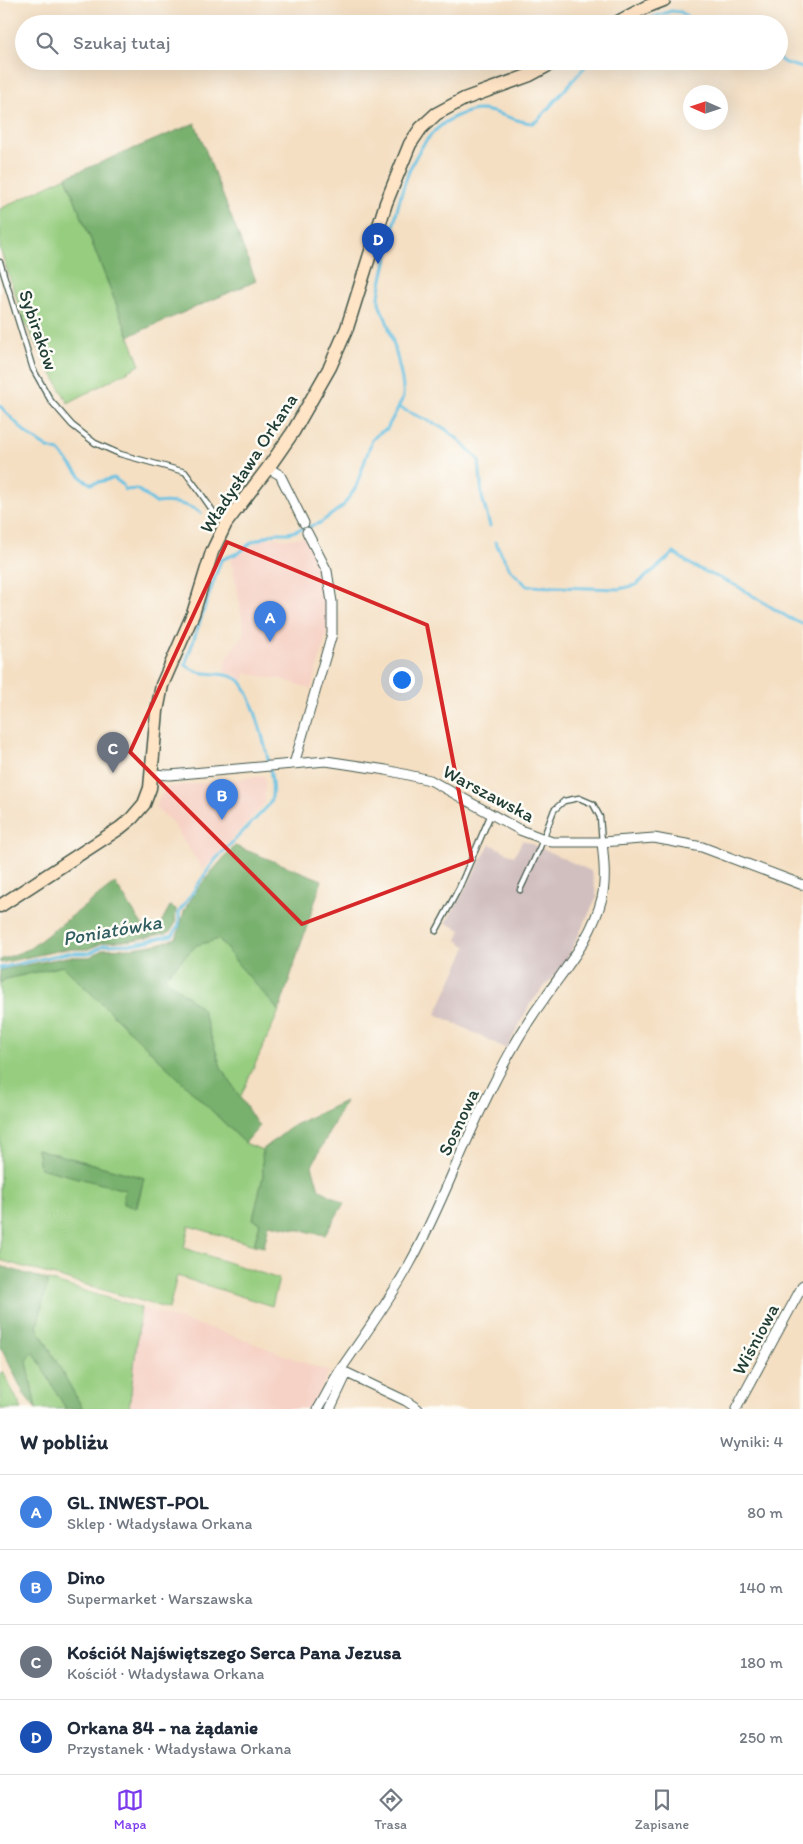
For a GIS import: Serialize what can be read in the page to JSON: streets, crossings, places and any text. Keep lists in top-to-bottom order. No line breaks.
{"streets":{"street":["Władysława Orkana","Warszawska","Sosnowa","Wiśniowa"],"lane":["Sybiraków"]},"crossings":[["Sybiraków","Władysława Orkana"],["Władysława Orkana","Warszawska"],["Warszawska","Sosnowa"]],"water":["Poniatówka"],"north":"left","page":{"search":"Szukaj tutaj","pins":["D","A","C","B"],"heading":["W pobliżu","Wyniki: 4"],"list":[{"mark":"A","name":"GL. INWEST-POL","note":"Sklep · Władysława Orkana","value":"80 m"},{"mark":"B","name":"Dino","note":"Supermarket · Warszawska","value":"140 m"},{"mark":"C","name":"Kościół Najświętszego Serca Pana Jezusa","note":"Kościół · Władysława Orkana","value":"180 m"},{"mark":"D","name":"Orkana 84 - na żądanie","note":"Przystanek · Władysława Orkana","value":"250 m"}],"nav":["Mapa","Trasa","Zapisane"]}}
